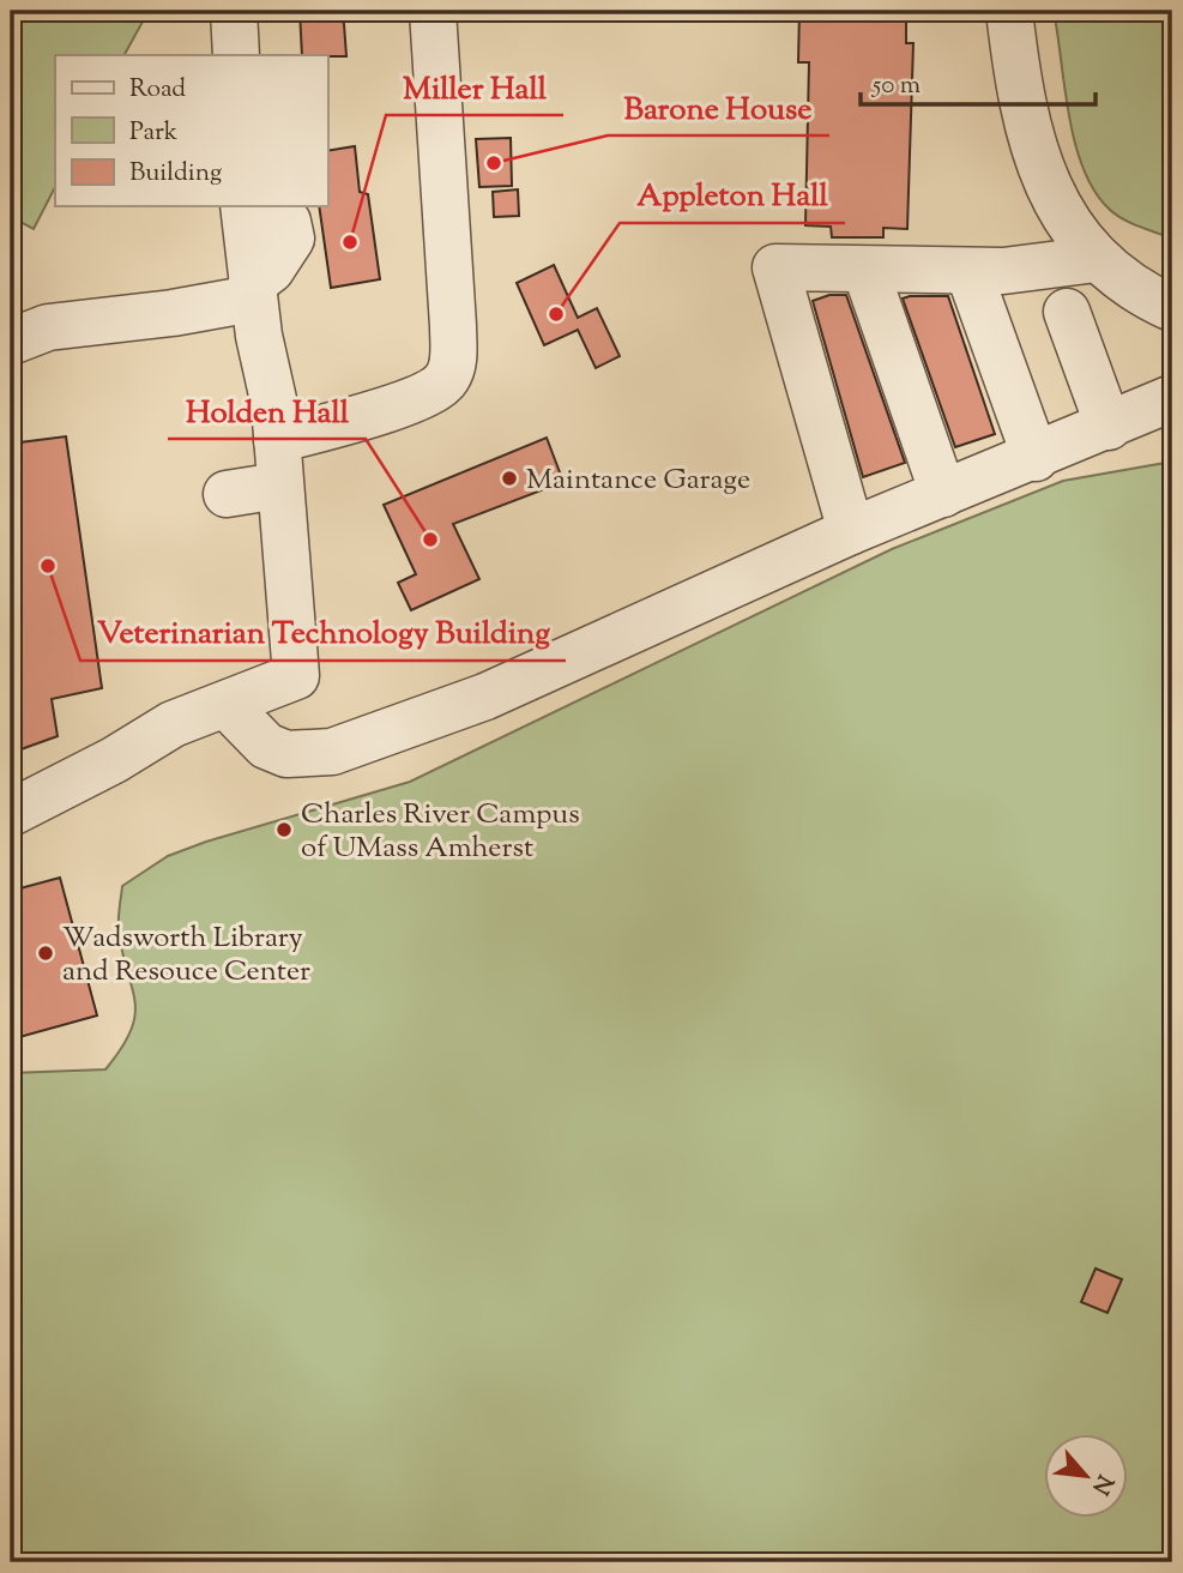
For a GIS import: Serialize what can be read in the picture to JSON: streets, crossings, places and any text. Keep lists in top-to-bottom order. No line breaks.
{"places":["Barone House","Miller Hall","Appleton Hall","Maintance Garage","Holden Hall","Veterinarian Technology Building","Charles River Campus of UMass Amherst","Wadsworth Library and Resouce Center"],"legend":["Road","Park","Building"],"scale_bar":"50 m","north":"bottom right"}
